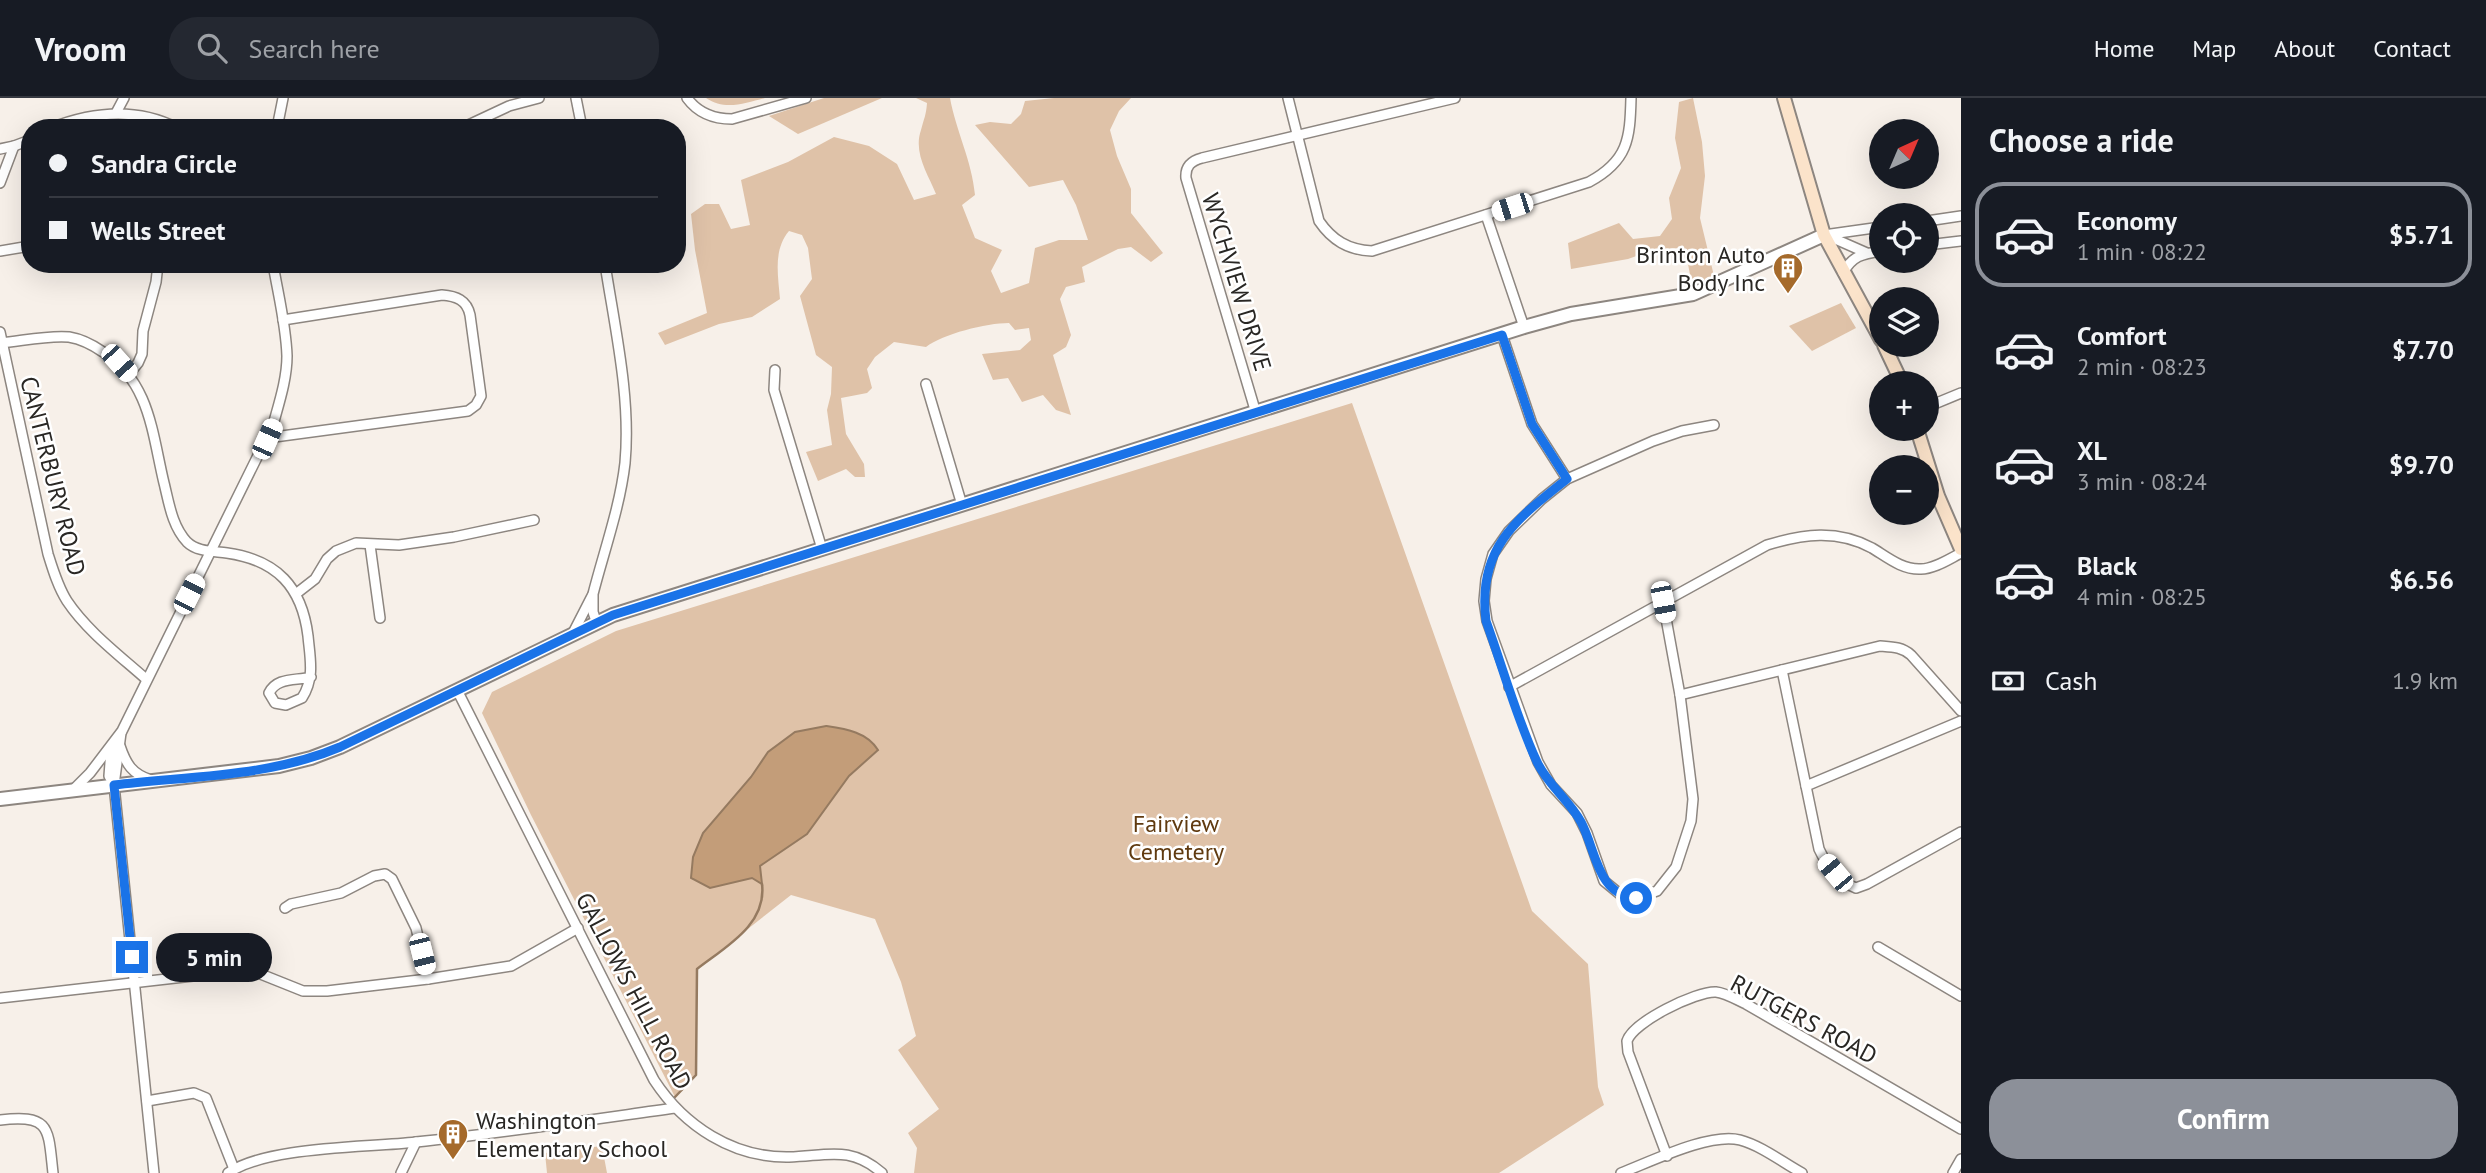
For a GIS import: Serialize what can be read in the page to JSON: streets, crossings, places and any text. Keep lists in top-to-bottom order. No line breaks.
{"streets":{"street":["WYCHVIEW DRIVE","CANTERBURY ROAD","GALLOWS HILL ROAD","RUTGERS ROAD"]},"parks":["Fairview Cemetery"],"places":{"building":["Brinton Auto Body Inc","Washington Elementary School"]},"north":"top right","page":{"header":"Vroom","search":"Search here","nav":["Home","Map","About","Contact"],"heading":"Choose a ride","map_buttons":["+","−"],"banner":["Sandra Circle","Wells Street"],"list":[{"name":"Economy","note":"1 min · 08:22","value":"$5.71"},{"name":"Comfort","note":"2 min · 08:23","value":"$7.70"},{"name":"XL","note":"3 min · 08:24","value":"$9.70"},{"name":"Black","note":"4 min · 08:25","value":"$6.56"}],"pay":["Cash","1.9 km"],"bubble":"5 min","buttons":"Confirm"}}
